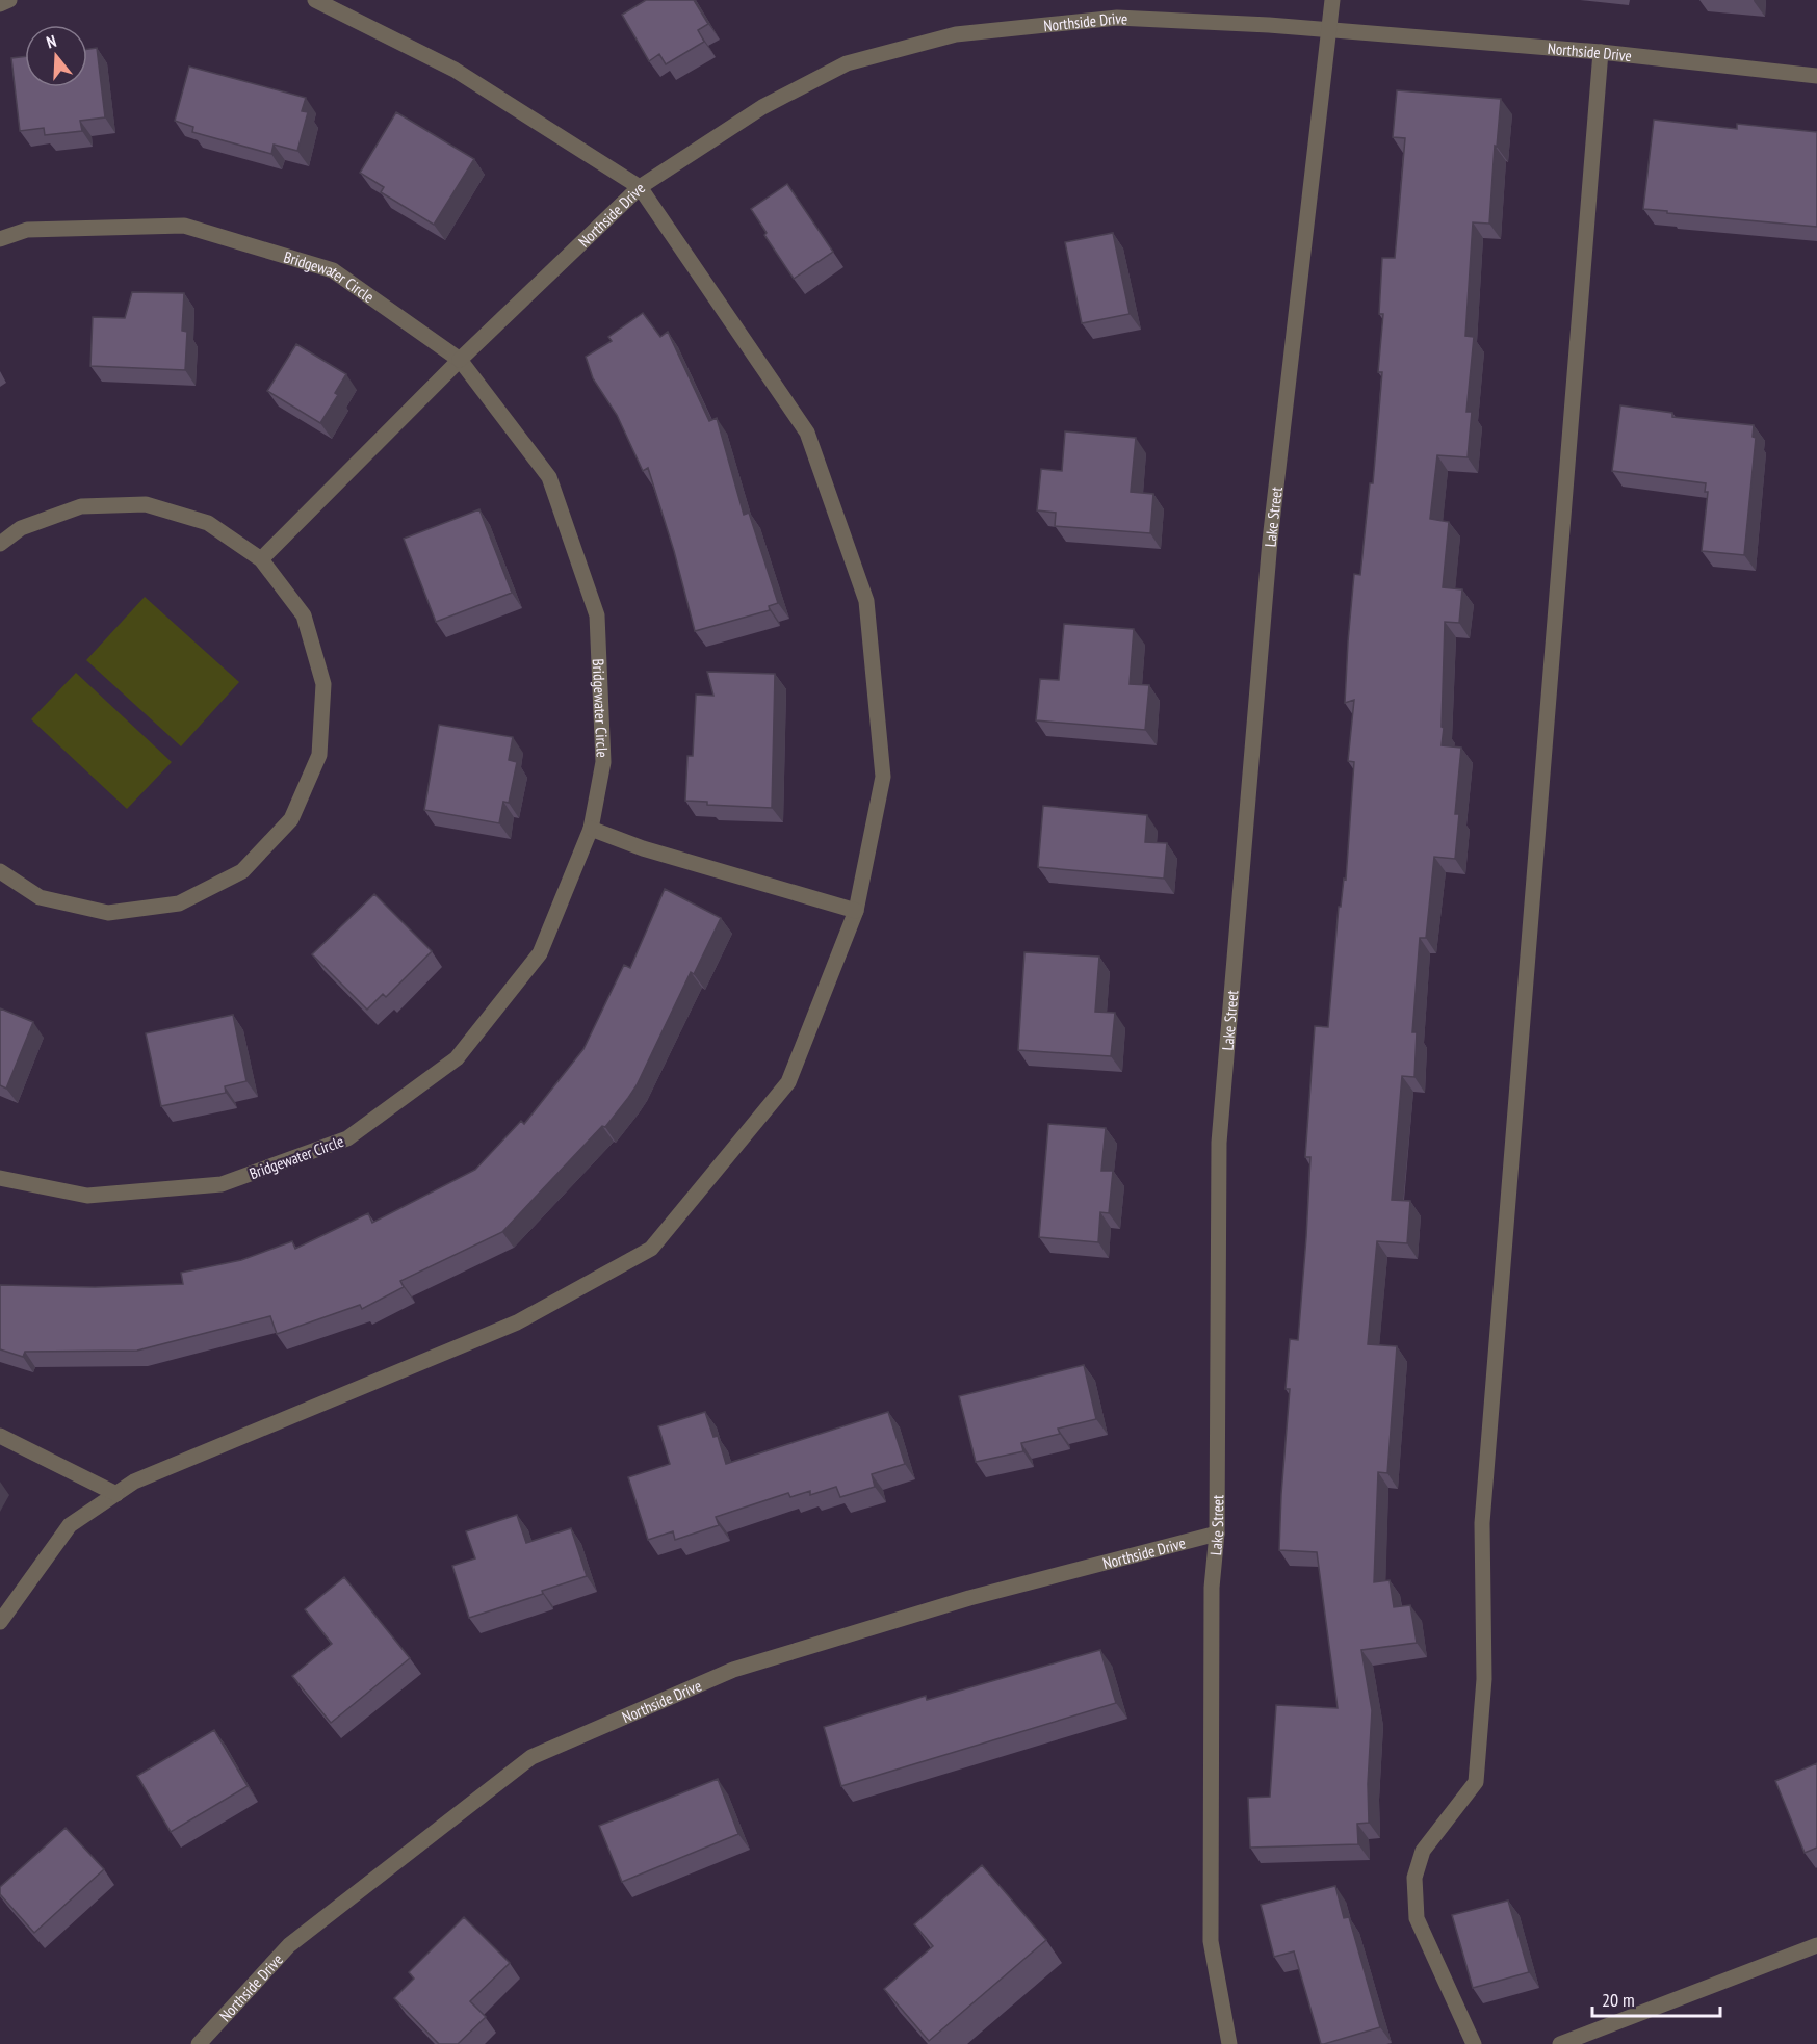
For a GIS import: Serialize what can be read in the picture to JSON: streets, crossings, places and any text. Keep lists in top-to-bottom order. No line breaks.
{"streets":{"street":["Northside Drive","Bridgewater Circle","Lake Street"]},"crossings":[["Northside Drive","Bridgewater Circle"],["Northside Drive","Lake Street"]],"scale_bar":"20 m","north":"top"}
